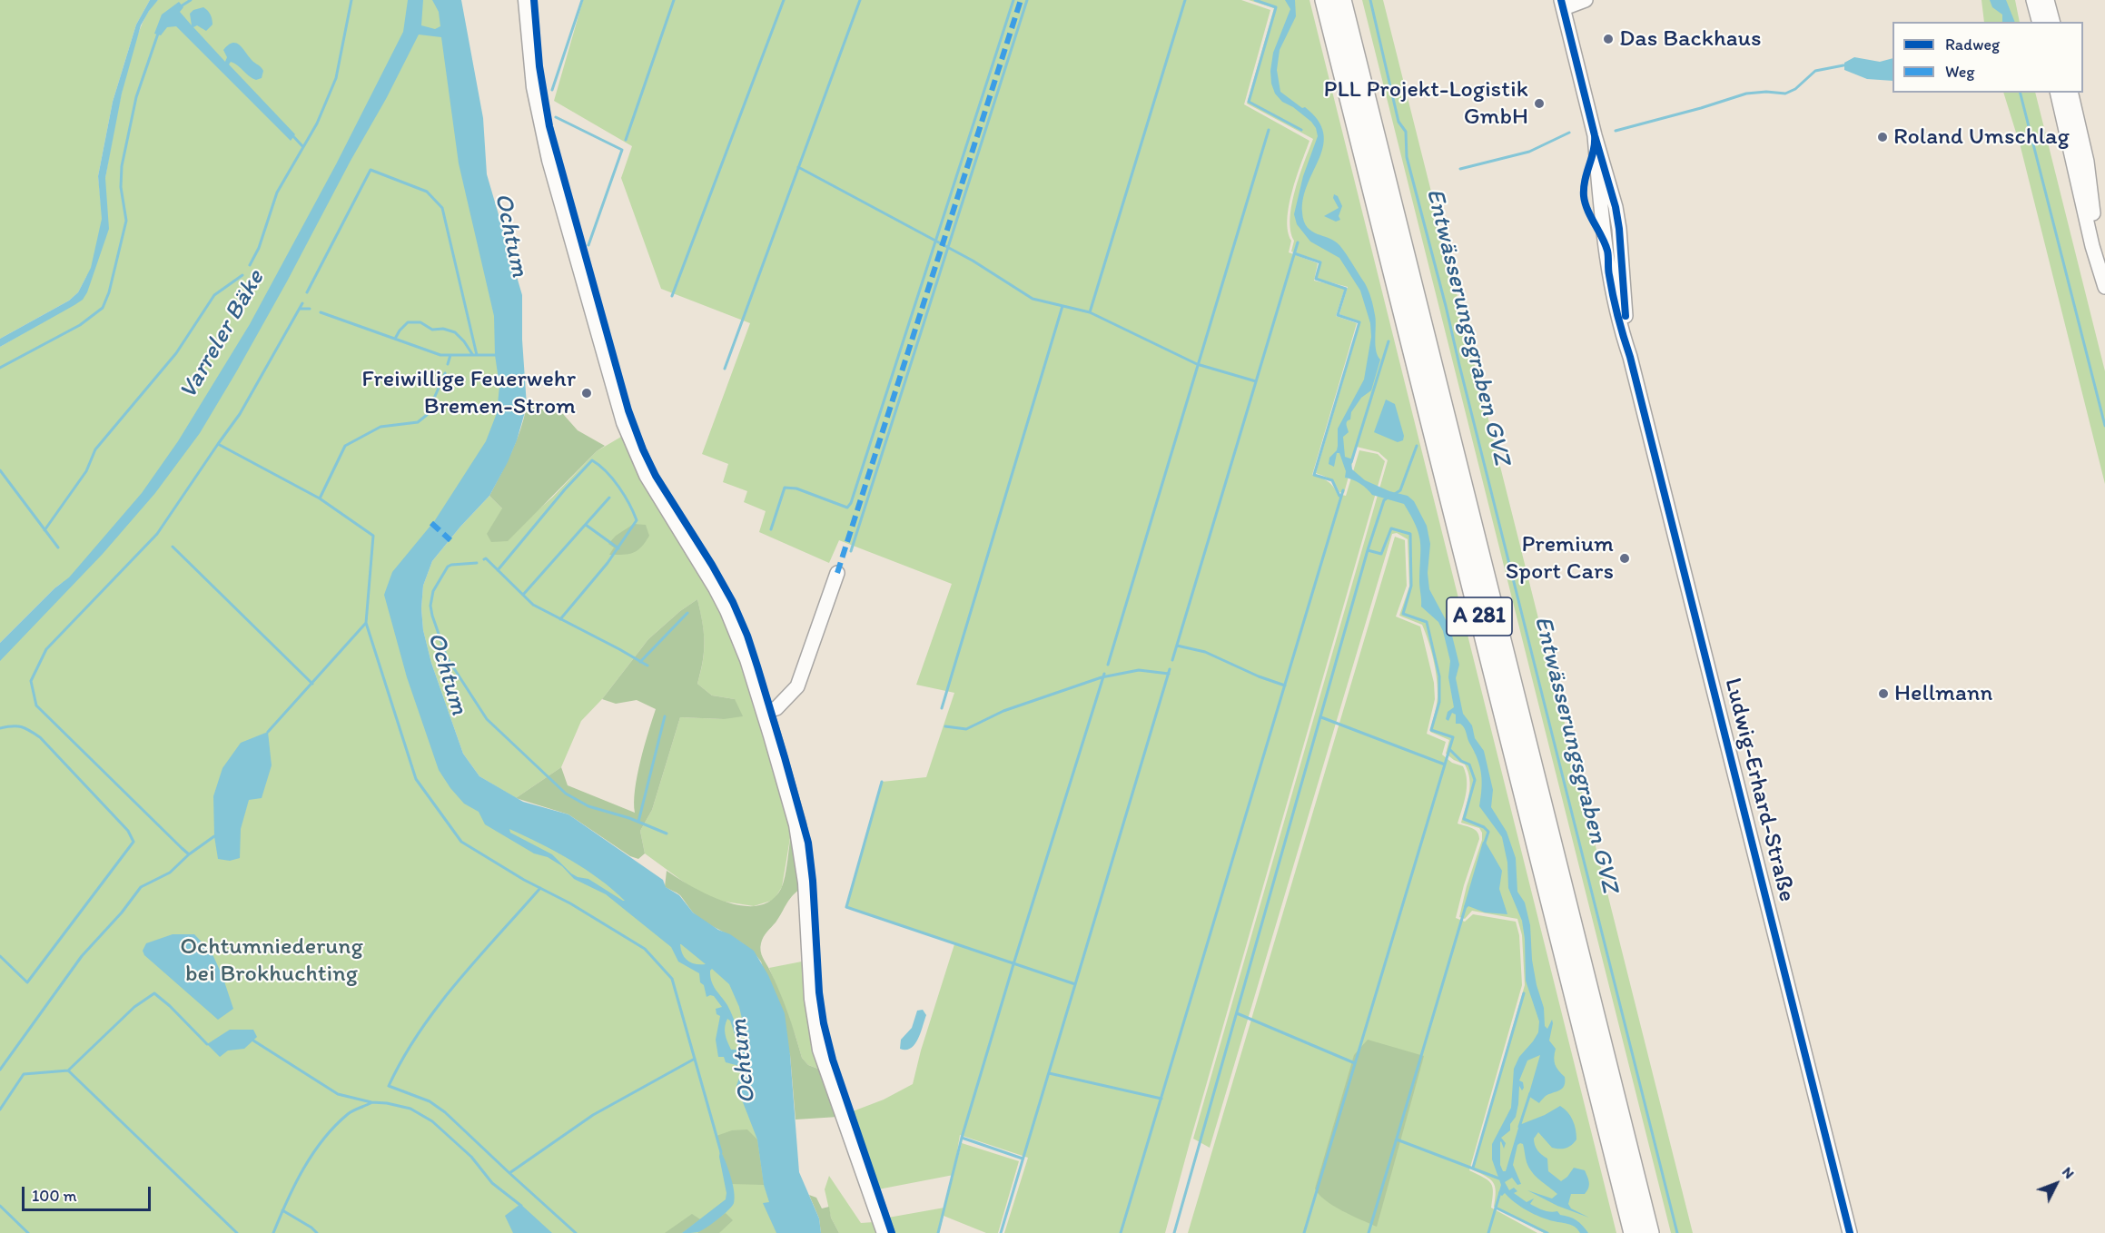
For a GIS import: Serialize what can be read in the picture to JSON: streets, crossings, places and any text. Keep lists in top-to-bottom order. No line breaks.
{"streets":{"highway":["A 281"],"street":["Ludwig-Erhard-Straße"]},"water":["Ochtum","Entwässerungsgraben GVZ","Varreler Bäke"],"parks":["Ochtumniederung bei Brokhuchting"],"places":["Das Backhaus","PLL Projekt-Logistik GmbH","Roland Umschlag","Freiwillige Feuerwehr Bremen-Strom","Premium Sport Cars","Hellmann"],"legend":["Radweg","Weg"],"scale_bar":"100 m","north":"top right"}
